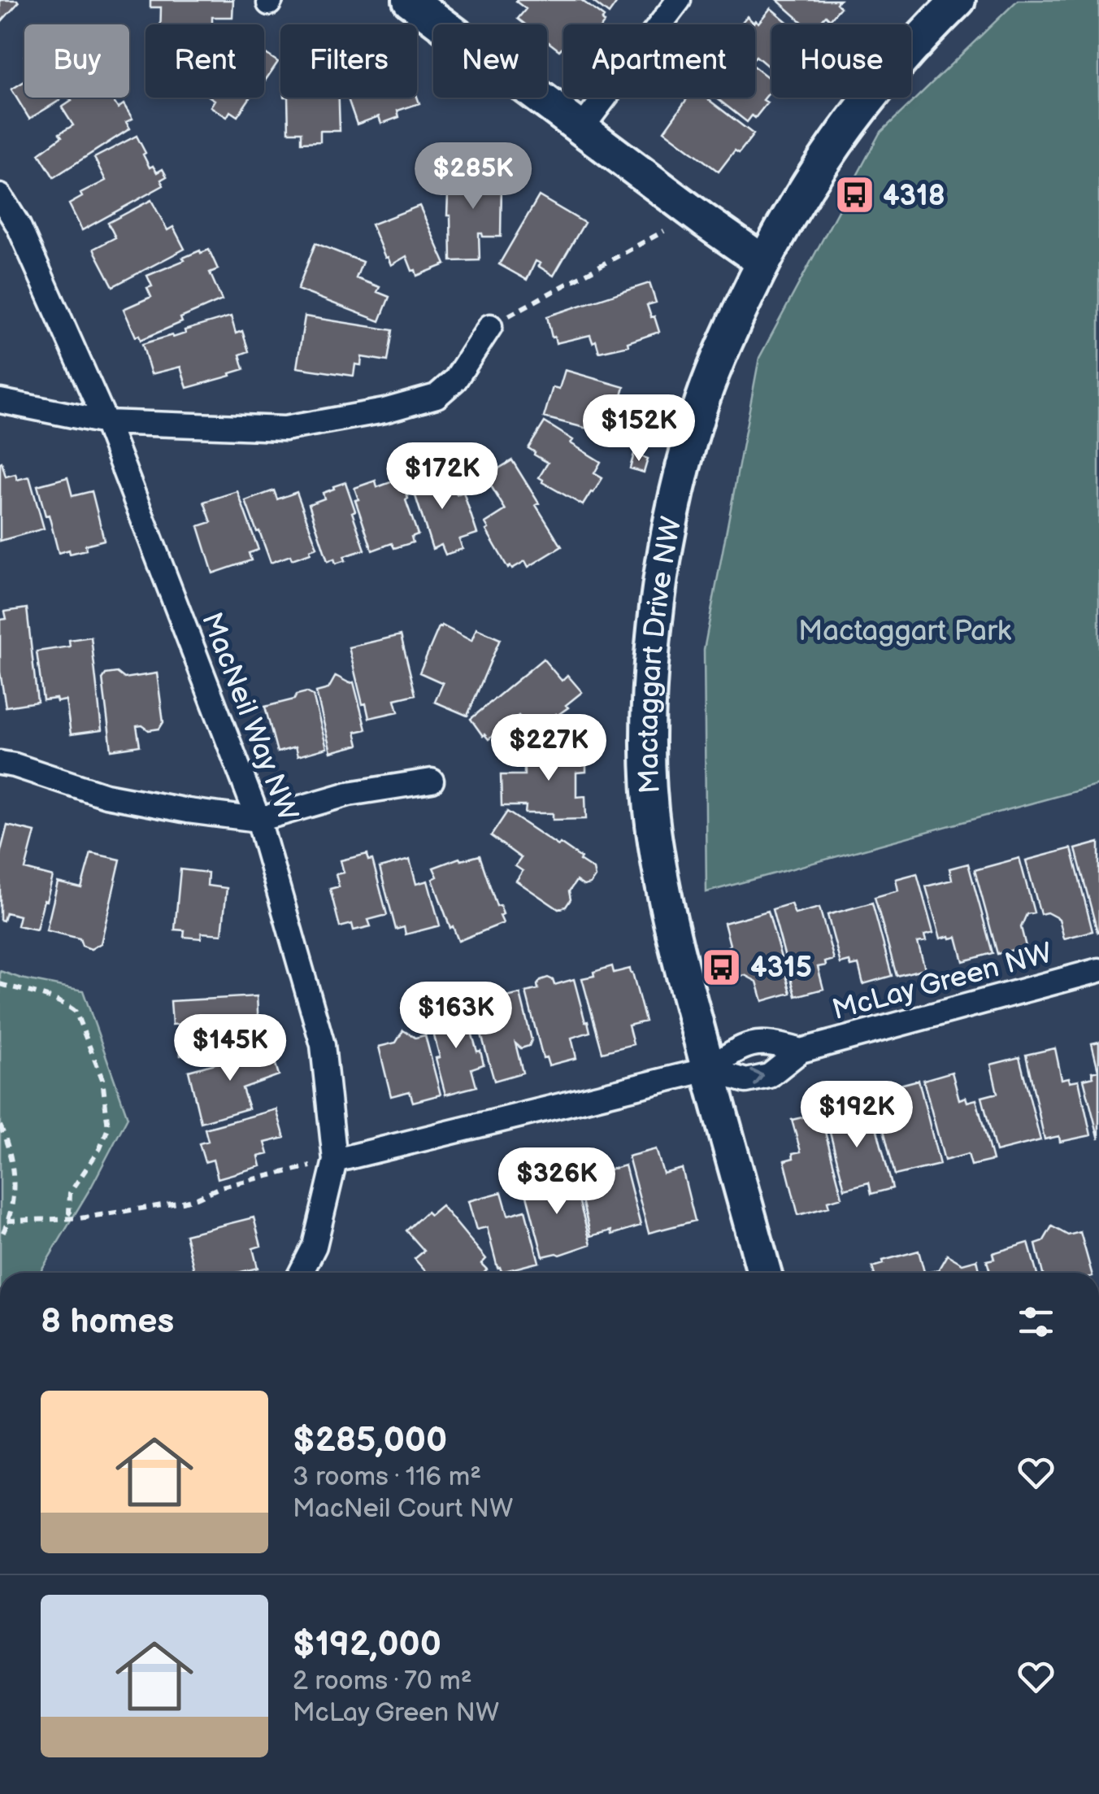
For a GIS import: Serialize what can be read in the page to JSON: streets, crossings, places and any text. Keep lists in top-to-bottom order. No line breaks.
{"streets":{"street":["Mactaggart Drive NW","MacNeil Way NW","McLay Green NW"]},"crossings":[["Mactaggart Drive NW","McLay Green NW"]],"parks":["Mactaggart Park"],"places":{"bus stop":["4318","4315"]},"page":{"chip":["Buy","Rent","Filters","New","Apartment","House"],"price":["$285K","$152K","$172K","$227K","$163K","$145K","$192K","$326K"],"heading":"8 homes","list":[{"name":"$285,000","note":"3 rooms · 116 m² · MacNeil Court NW"},{"name":"$192,000","note":"2 rooms · 70 m² · McLay Green NW"}]}}
